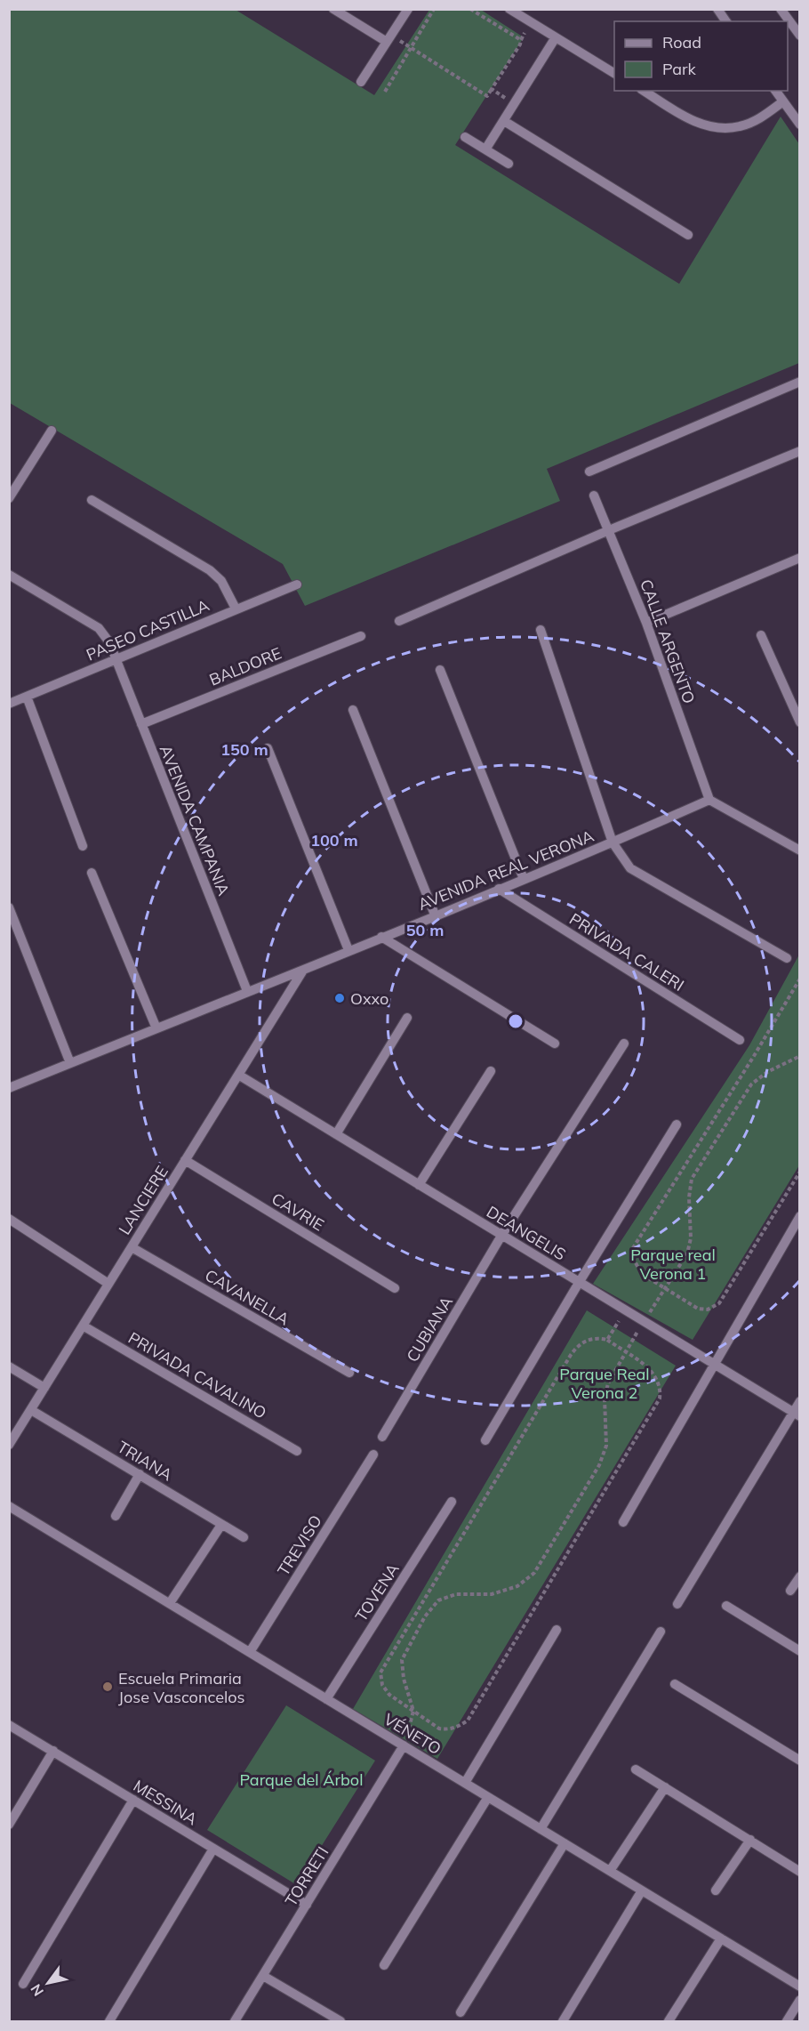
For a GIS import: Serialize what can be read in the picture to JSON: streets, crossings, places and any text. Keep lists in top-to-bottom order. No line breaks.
{"streets":{"street":["PASEO CASTILLA","CALLE ARGENTO","BALDORE","AVENIDA CAMPANIA","AVENIDA REAL VERONA","PRIVADA CALERI","LANCIERE","CAVRIE","DEANGELIS","CAVANELLA","CUBIANA","PRIVADA CAVALINO","TRIANA","TREVISO","TOVENA","VÉNETO","MESSINA","TORRETI"]},"crossings":[["PASEO CASTILLA","AVENIDA CAMPANIA"],["CALLE ARGENTO","AVENIDA REAL VERONA"],["BALDORE","AVENIDA CAMPANIA"],["AVENIDA CAMPANIA","AVENIDA REAL VERONA"],["AVENIDA REAL VERONA","PRIVADA CALERI"],["AVENIDA REAL VERONA","LANCIERE"],["LANCIERE","CAVRIE"],["LANCIERE","DEANGELIS"],["LANCIERE","CAVANELLA"],["LANCIERE","PRIVADA CAVALINO"],["LANCIERE","TRIANA"],["DEANGELIS","CUBIANA"],["TREVISO","VÉNETO"],["TOVENA","VÉNETO"],["VÉNETO","TORRETI"],["MESSINA","TORRETI"]],"parks":["Parque real Verona 1","Parque Real Verona 2","Parque del Árbol"],"places":["Oxxo","Escuela Primaria Jose Vasconcelos"],"legend":["Road","Park"],"north":"bottom left","rings":["150 m","100 m","50 m"]}
